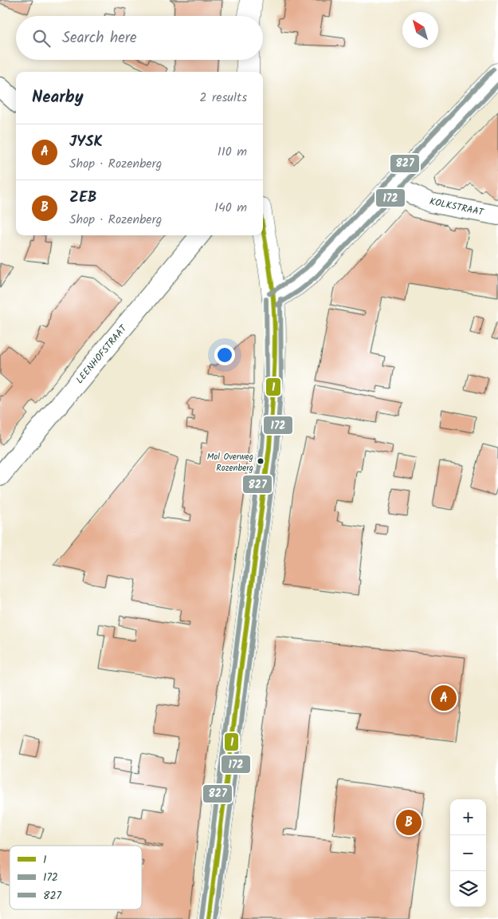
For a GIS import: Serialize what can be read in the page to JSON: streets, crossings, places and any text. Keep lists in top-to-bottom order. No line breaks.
{"streets":{"street":["KOLKSTRAAT","LEENHOFSTRAAT"]},"places":["Mol Overweg Rozenberg"],"lines":["transit line 827","transit line 172","transit line 1"],"legend":["1","172","827"],"north":"top left","page":{"search":"Search here","heading":["Nearby","2 results"],"list":[{"mark":"A","name":"JYSK","note":"Shop · Rozenberg","value":"110 m"},{"mark":"B","name":"ZEB","note":"Shop · Rozenberg","value":"140 m"}],"pins":["A","B"],"map_buttons":["+","−"]}}
